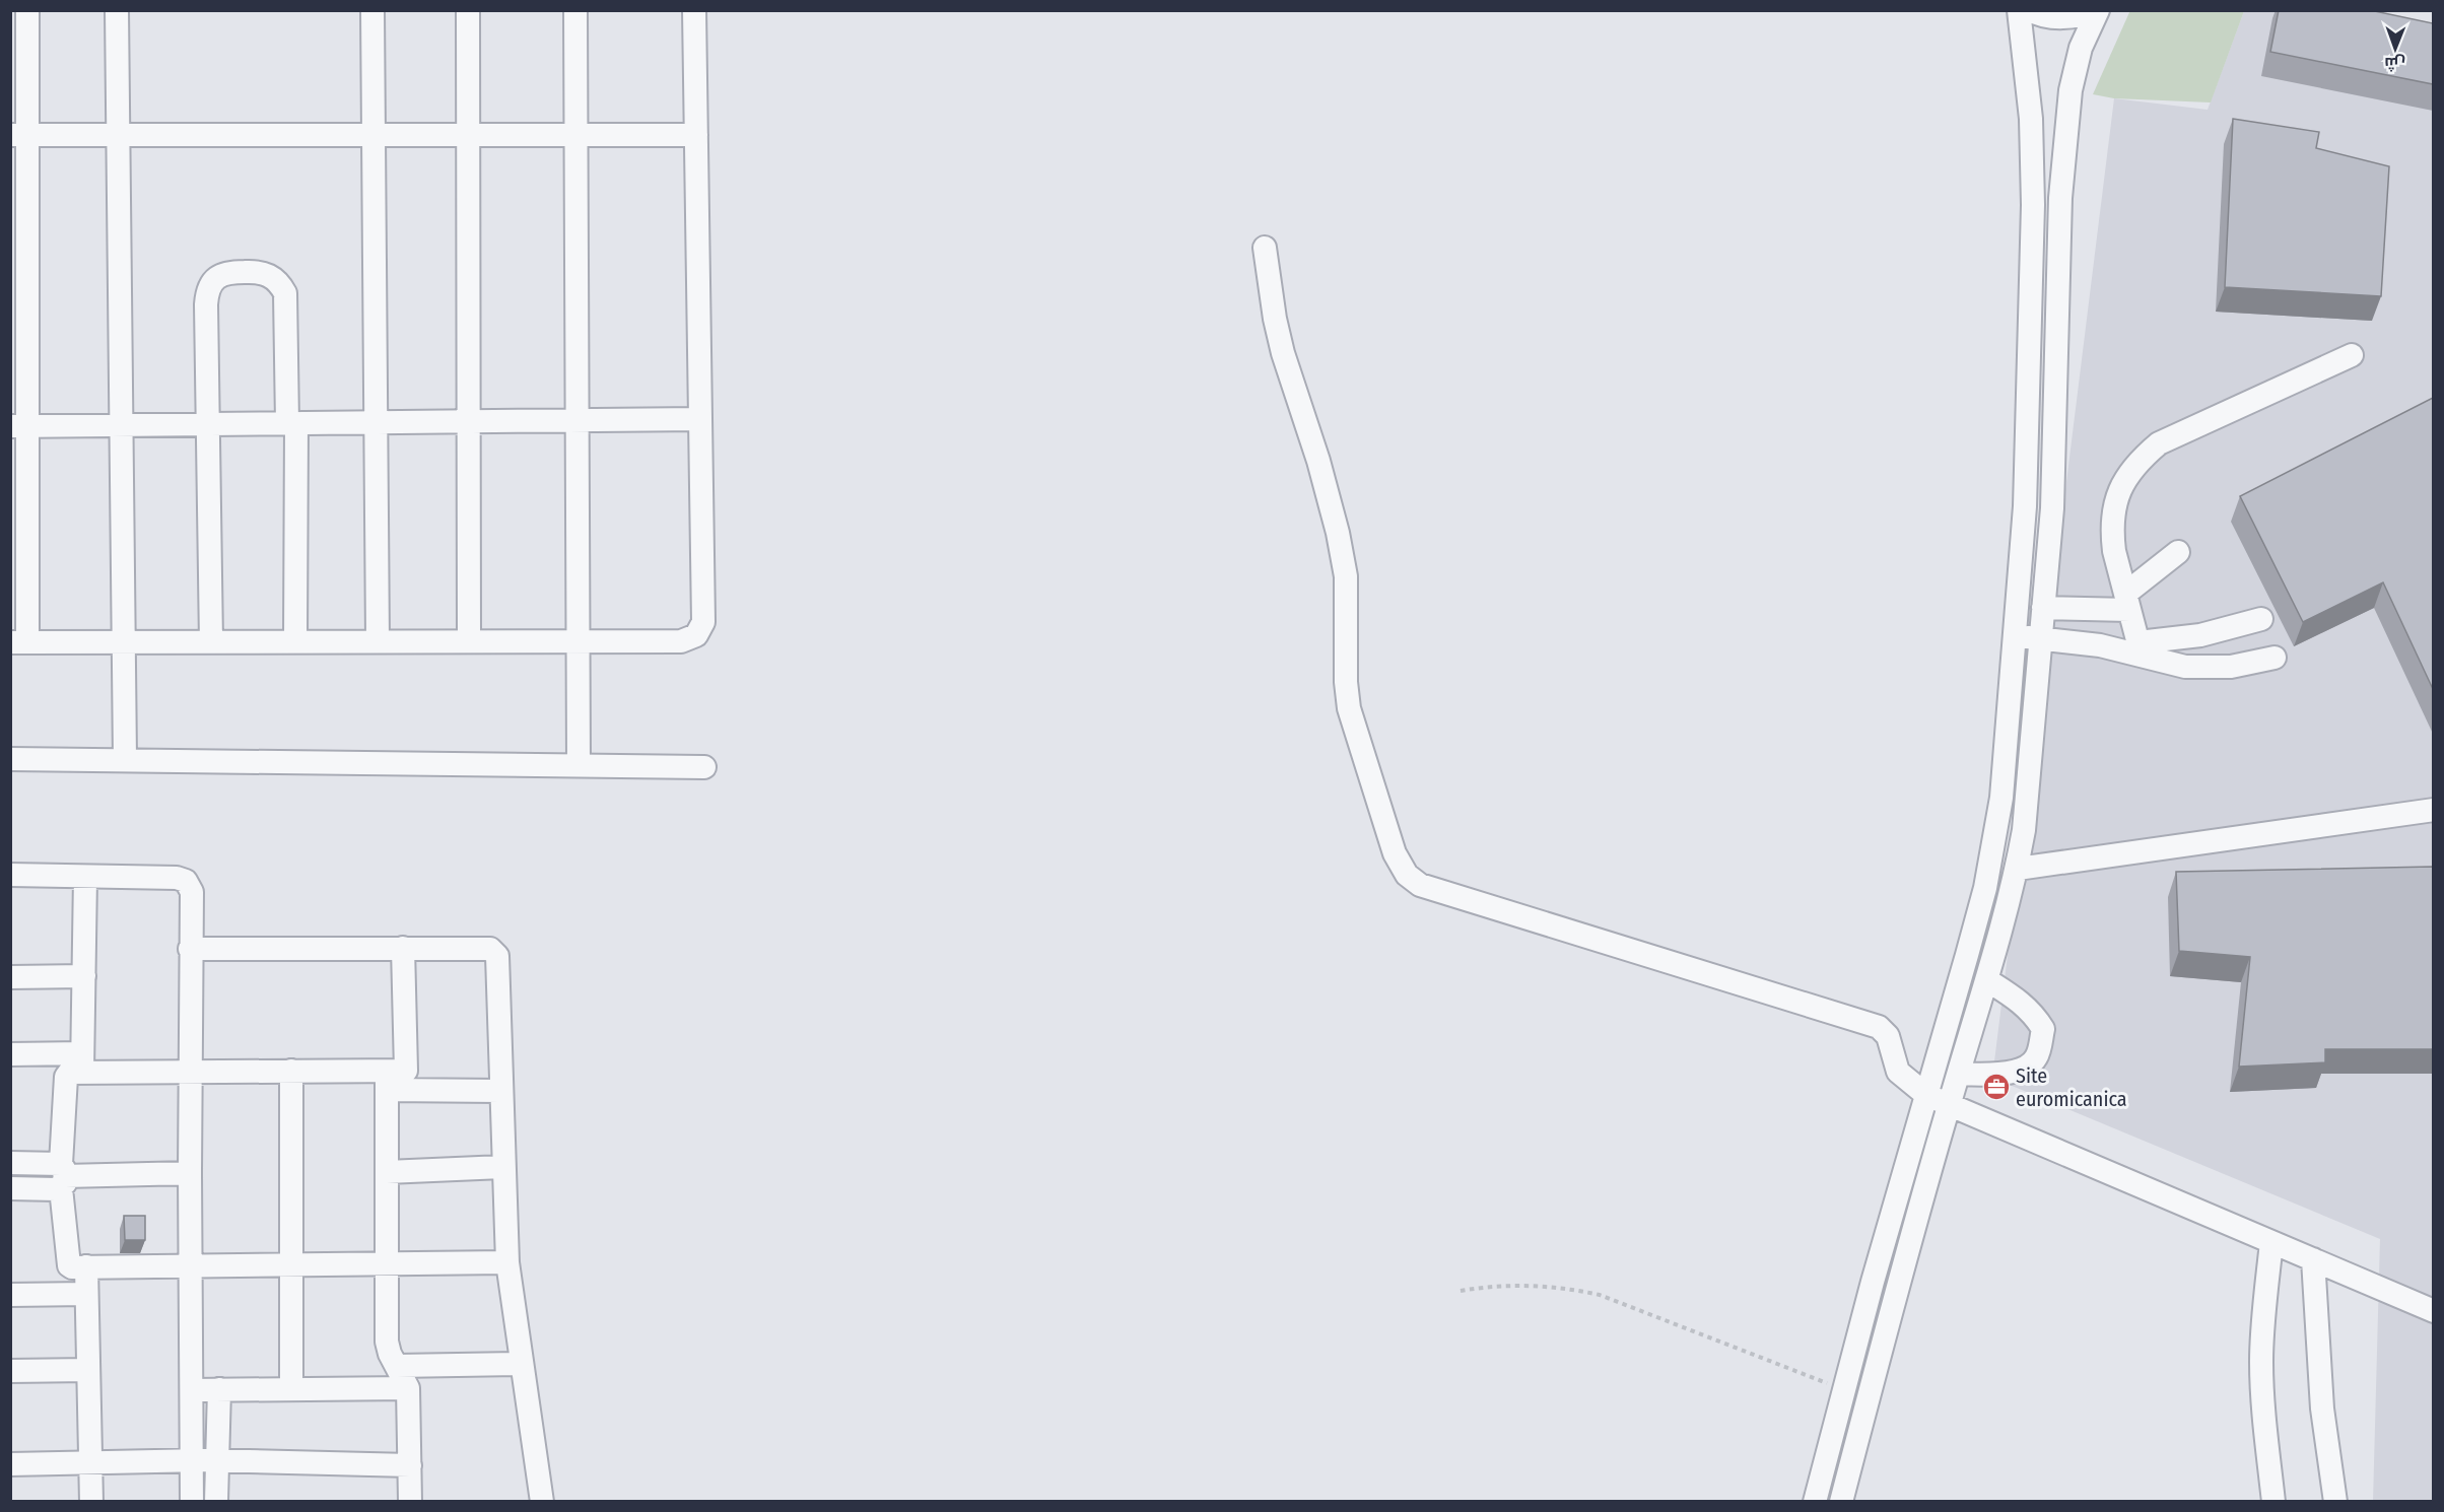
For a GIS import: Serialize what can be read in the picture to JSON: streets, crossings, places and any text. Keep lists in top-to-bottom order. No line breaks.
{"places":{"office":["Site euromicanica"]},"north":"bottom"}
